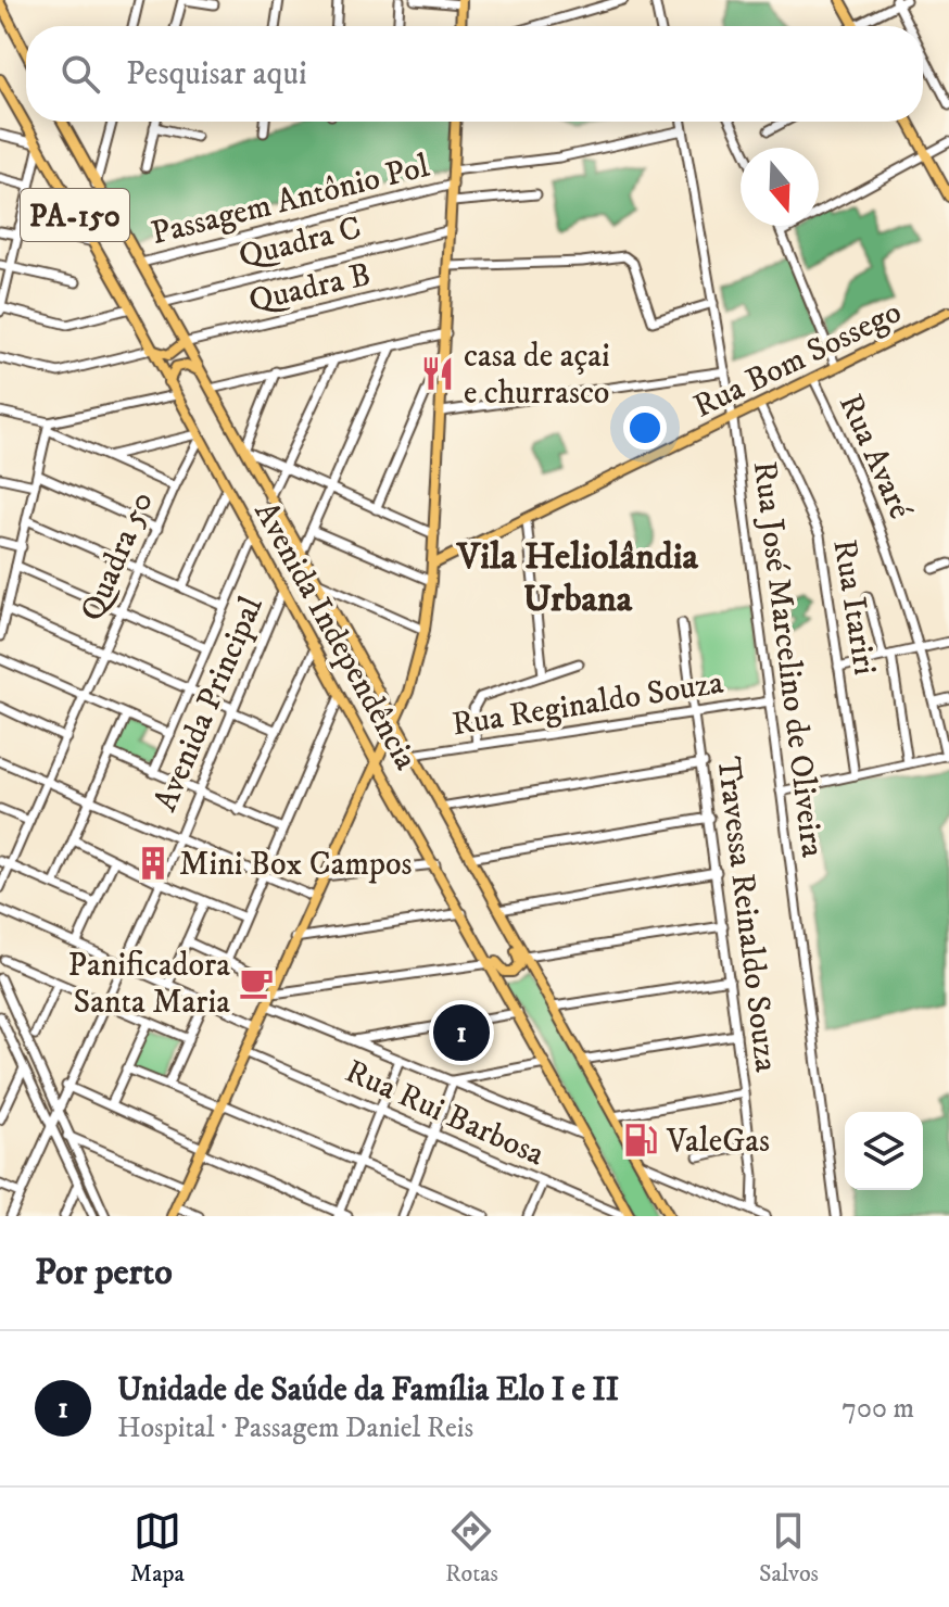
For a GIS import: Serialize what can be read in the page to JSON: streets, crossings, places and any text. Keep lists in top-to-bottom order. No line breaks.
{"streets":{"main road":["PA-150","Rua Bom Sossego","Avenida Independência"],"street":["Passagem Antônio Pol","Quadra C","Quadra B","Rua Avaré","Quadra 50","Rua Itariri","Rua José Marcelino de Oliveira","Rua Reginaldo Souza","Avenida Principal","Travessa Reinaldo Souza","Rua Rui Barbosa"]},"crossings":[["Passagem Antônio Pol","Avenida Independência"],["Quadra C","Avenida Independência"],["Quadra B","Avenida Independência"],["Rua Bom Sossego","Rua Avaré"],["Rua Bom Sossego","Rua Itariri"],["Rua Bom Sossego","Rua José Marcelino de Oliveira"],["Quadra 50","Avenida Independência"],["Avenida Independência","Rua Reginaldo Souza"],["Avenida Independência","Avenida Principal"],["Avenida Independência","Rua Rui Barbosa"],["Rua José Marcelino de Oliveira","Rua Reginaldo Souza"],["Rua Reginaldo Souza","Travessa Reinaldo Souza"]],"districts":["Vila Heliolândia Urbana"],"places":{"restaurant":["casa de açai e churrasco"],"building":["Mini Box Campos"],"cafe":["Panificadora Santa Maria"],"fuel station":["ValeGas"]},"north":"bottom","page":{"search":"Pesquisar aqui","pins":"1","heading":"Por perto","list":[{"mark":"1","name":"Unidade de Saúde da Família Elo I e II","note":"Hospital · Passagem Daniel Reis","value":"700 m"}],"nav":["Mapa","Rotas","Salvos"]}}
